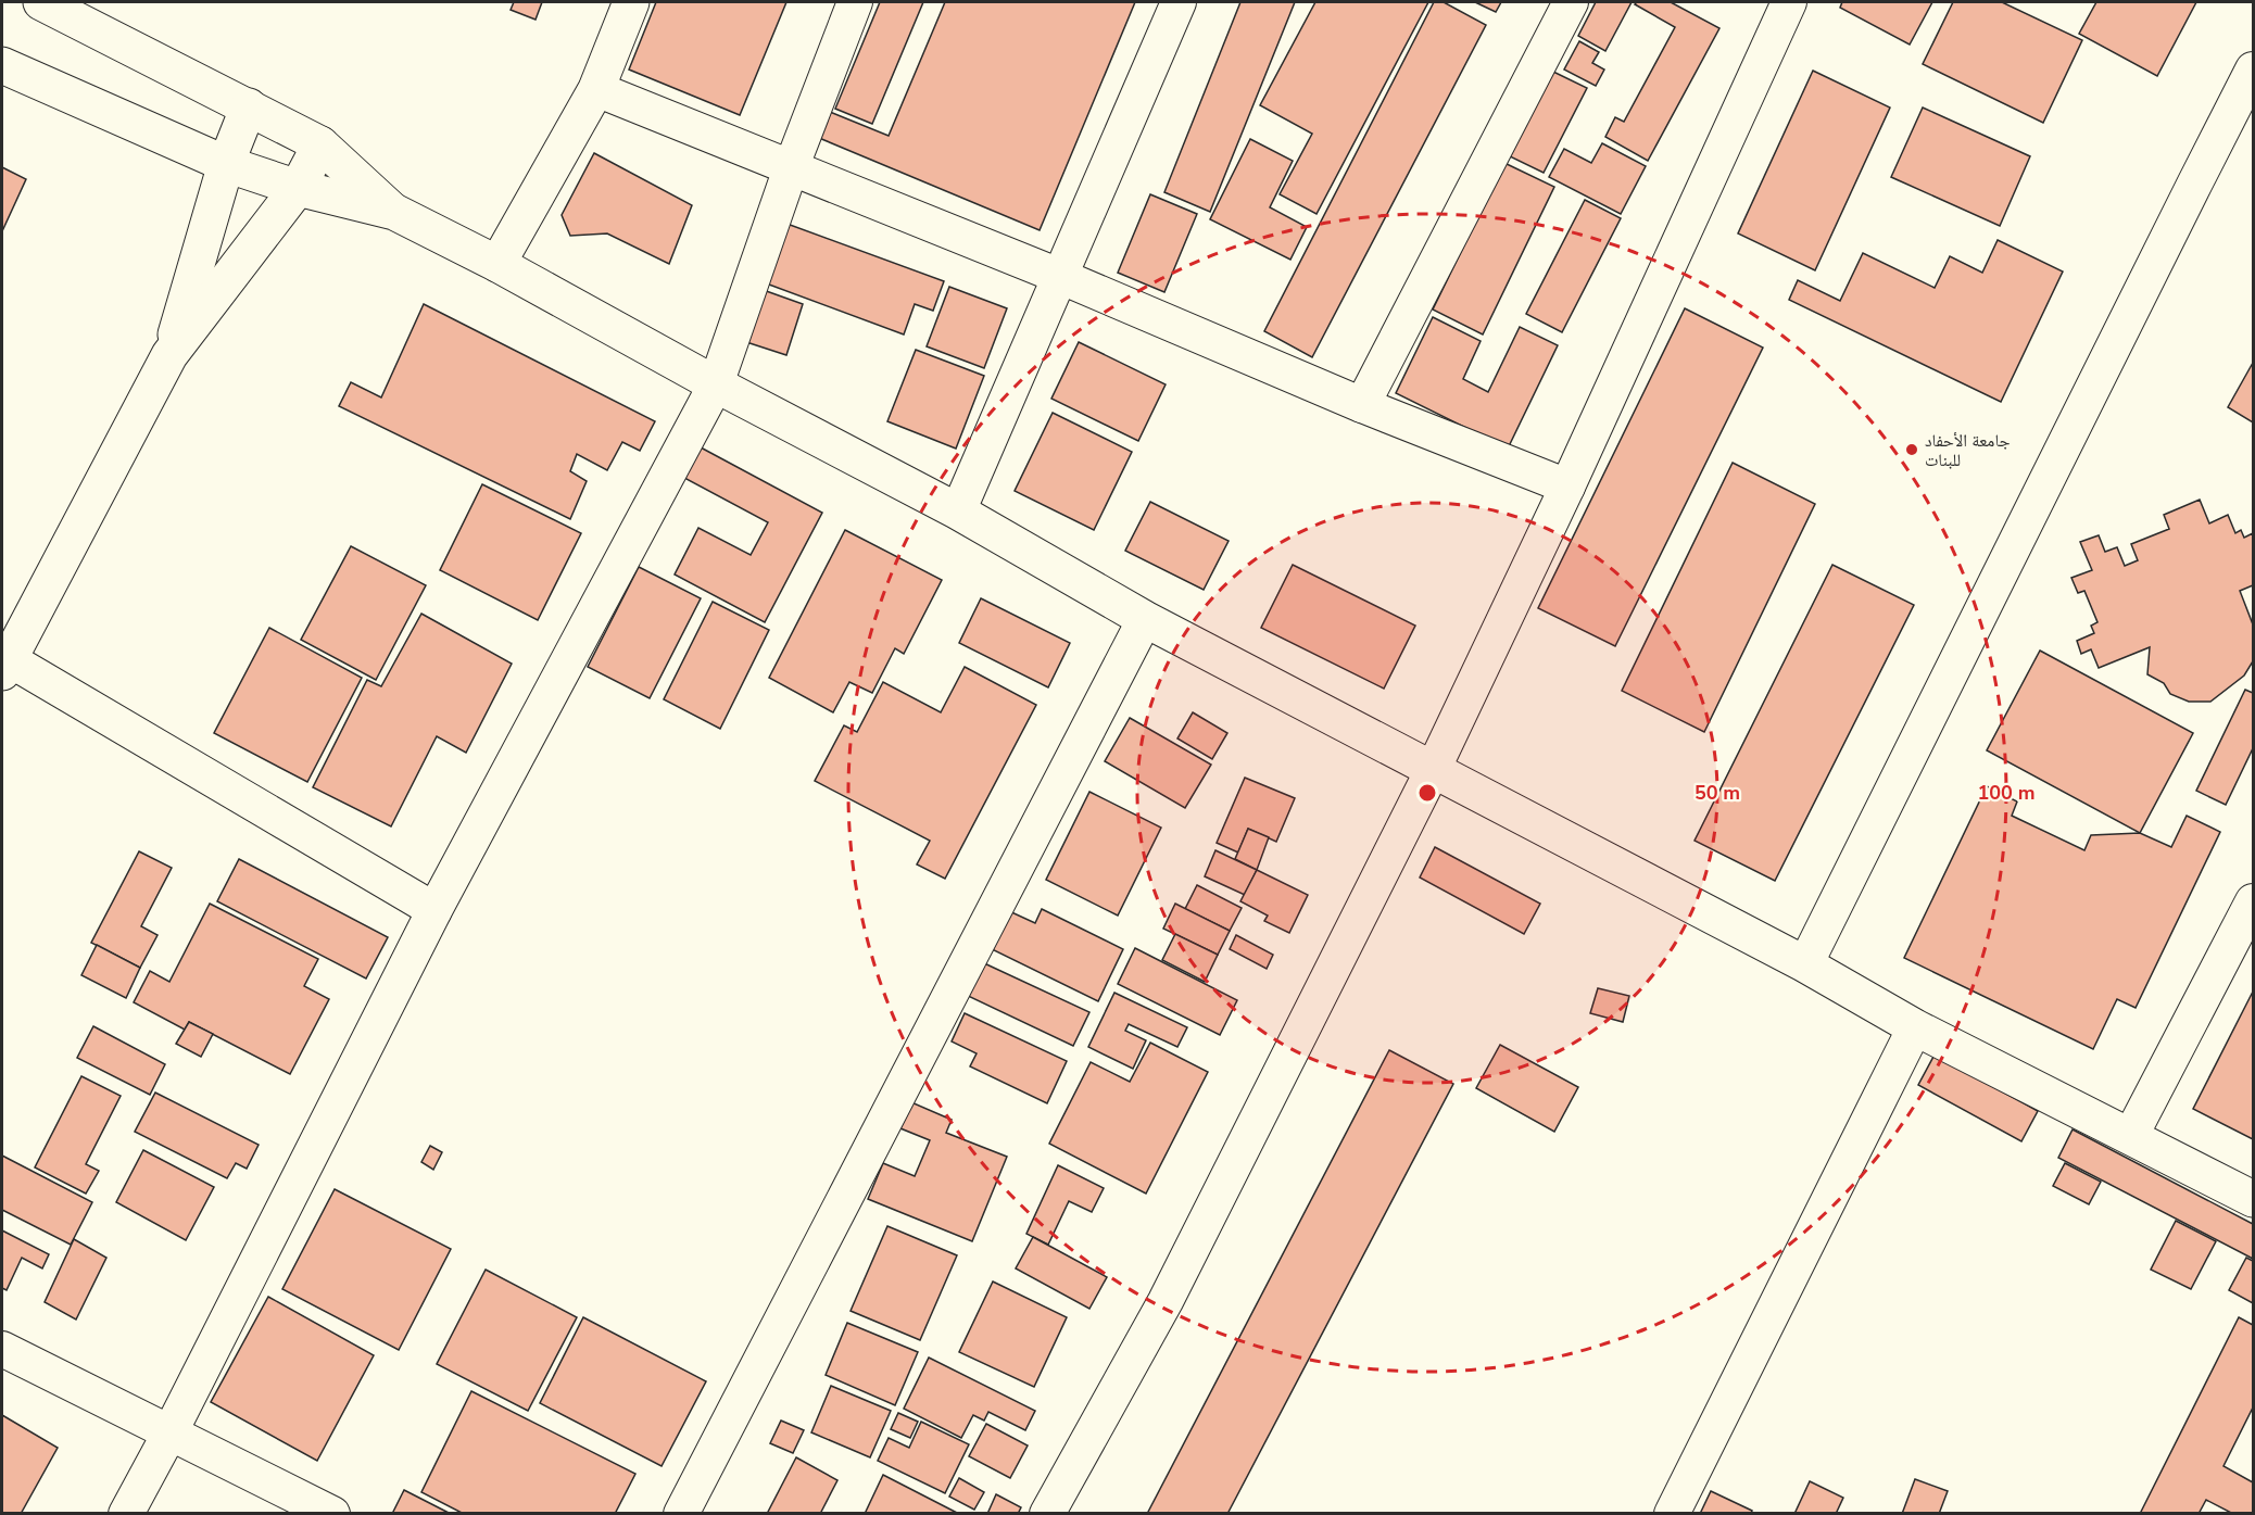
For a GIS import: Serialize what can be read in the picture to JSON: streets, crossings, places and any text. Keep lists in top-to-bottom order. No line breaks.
{"places":["جامعة الأحفاد للبنات"],"rings":["50 m","100 m"]}
